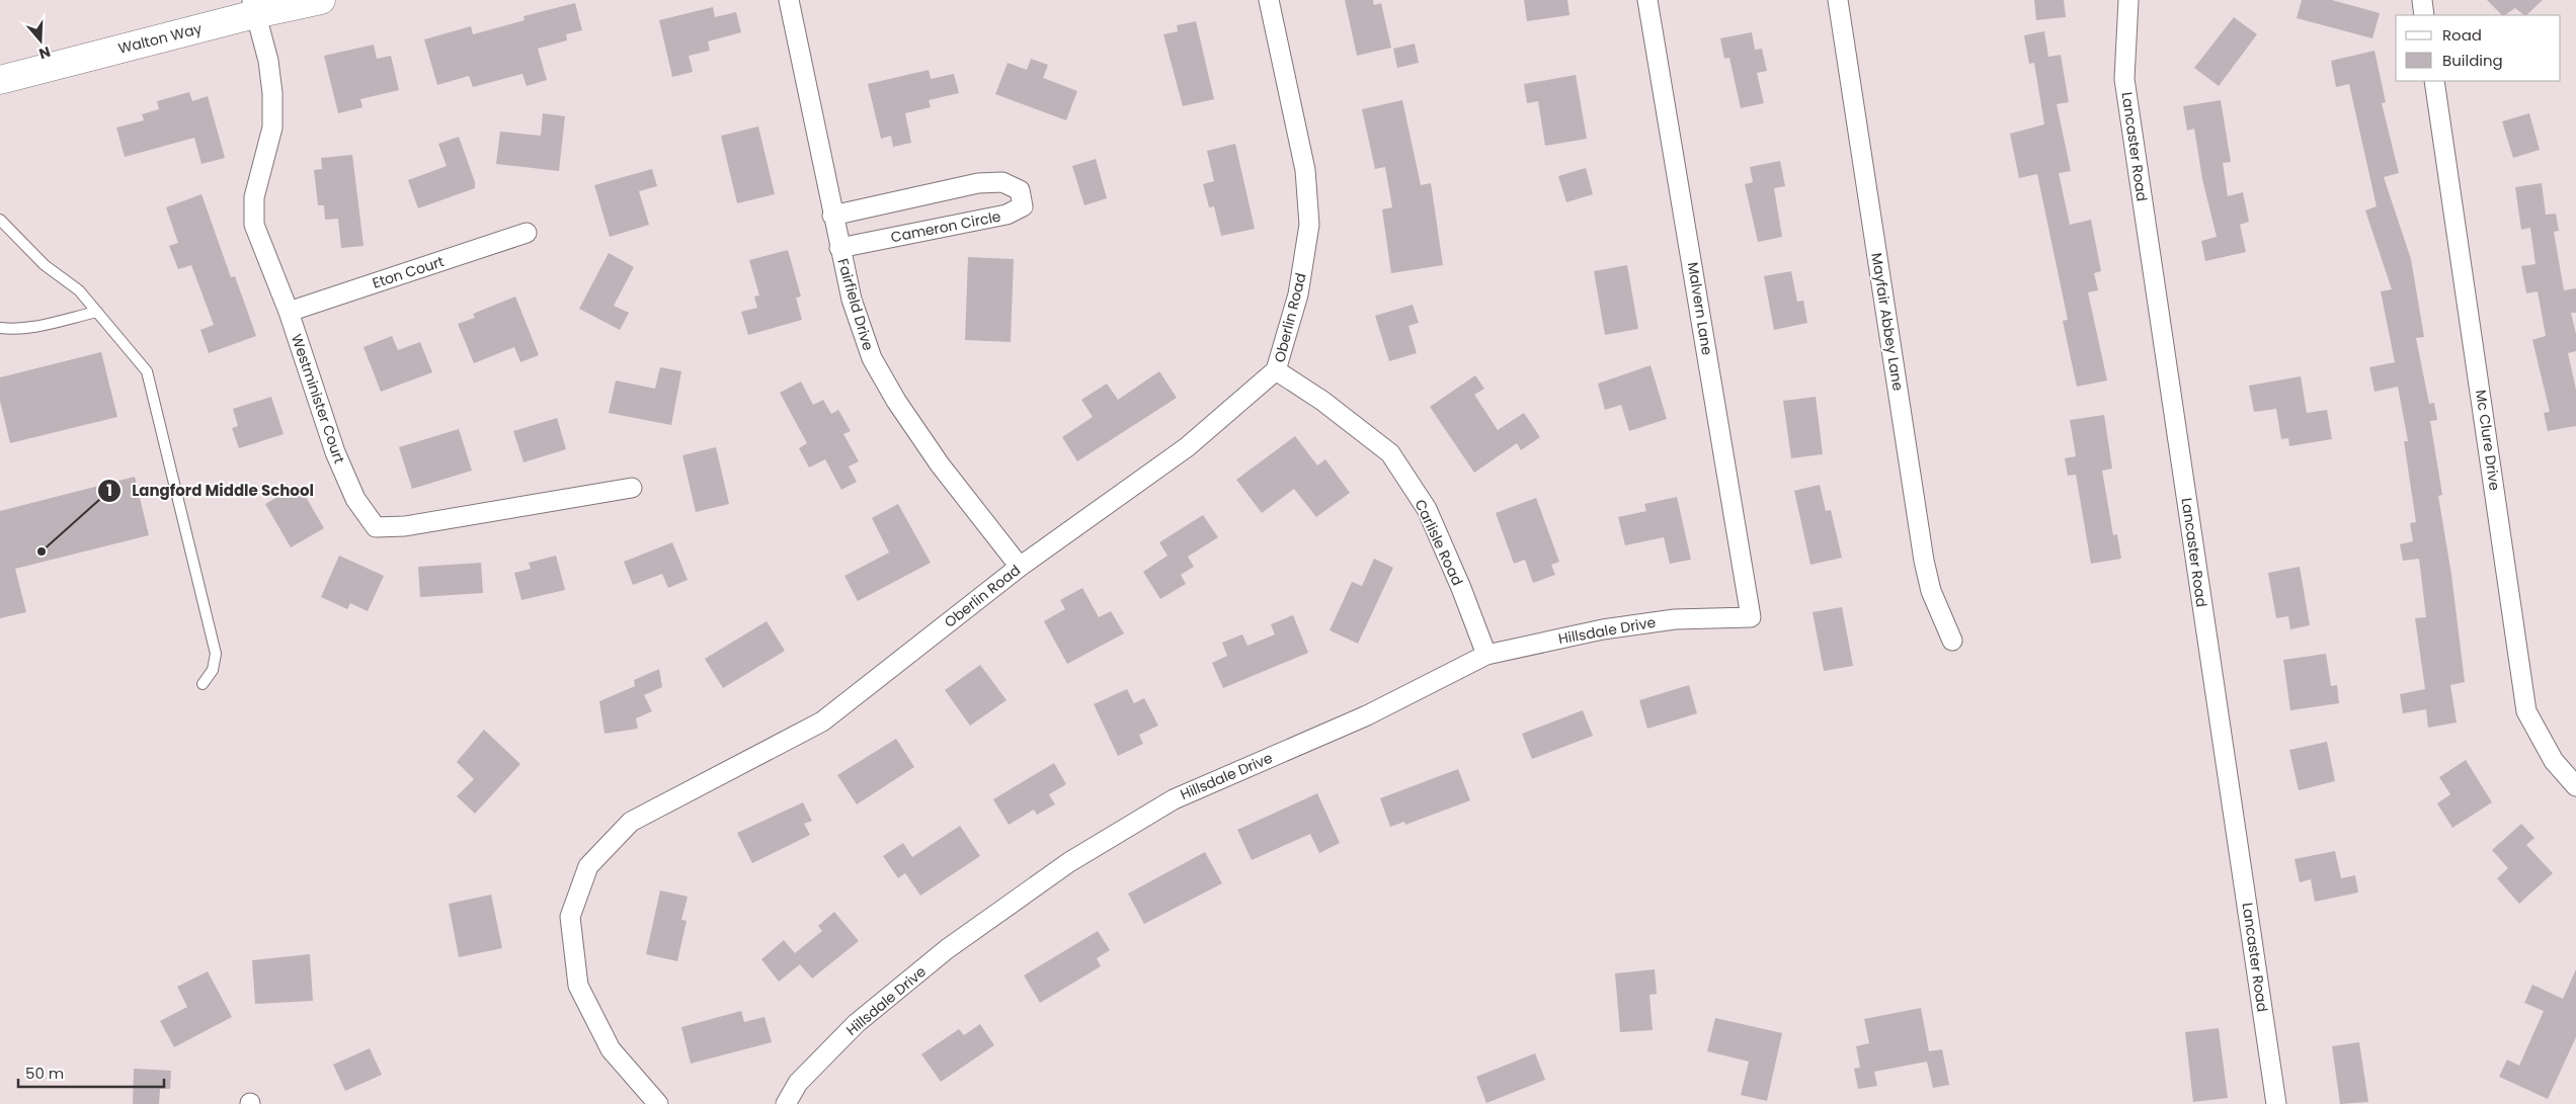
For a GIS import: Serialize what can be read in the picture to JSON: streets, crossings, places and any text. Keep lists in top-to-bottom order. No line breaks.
{"streets":{"main road":["Walton Way"],"street":["Lancaster Road","Cameron Circle","Eton Court","Fairfield Drive","Malvern Lane","Oberlin Road","Mayfair Abbey Lane","Westminister Court","Mc Clure Drive","Carlisle Road","Hillsdale Drive"]},"crossings":[["Walton Way","Westminister Court"],["Cameron Circle","Fairfield Drive"],["Eton Court","Westminister Court"],["Fairfield Drive","Oberlin Road"],["Malvern Lane","Hillsdale Drive"],["Oberlin Road","Carlisle Road"],["Carlisle Road","Hillsdale Drive"]],"places":["Langford Middle School"],"legend":["Road","Building"],"scale_bar":"50 m","north":"bottom"}
